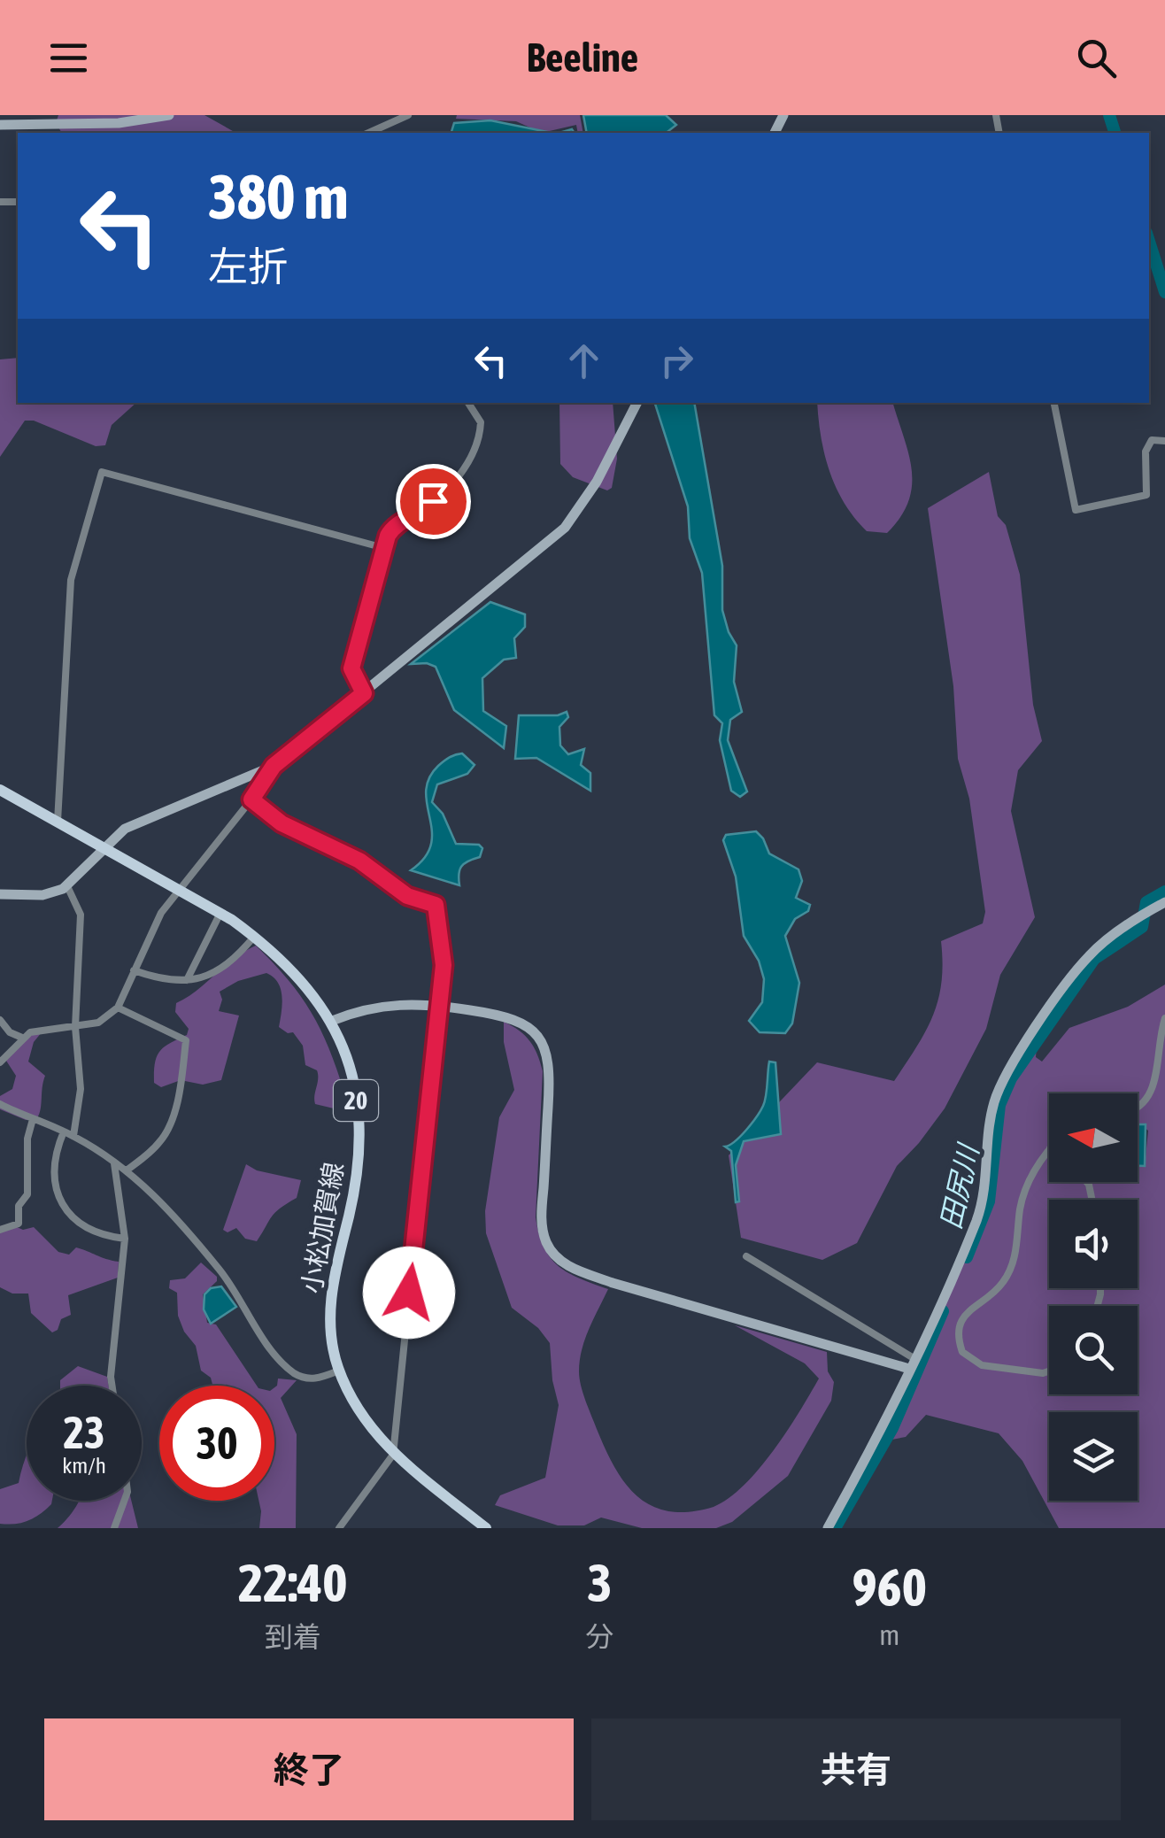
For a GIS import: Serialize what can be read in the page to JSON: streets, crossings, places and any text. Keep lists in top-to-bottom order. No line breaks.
{"streets":{"main road":["20","小松加賀線"]},"water":["田尻川"],"north":"left","page":{"header":"Beeline","turn":["380 m","左折"],"speed":"23 km/h","limit":"30","eta":["22:40","到着","3","分","960","m"],"buttons":["終了","共有"]}}
